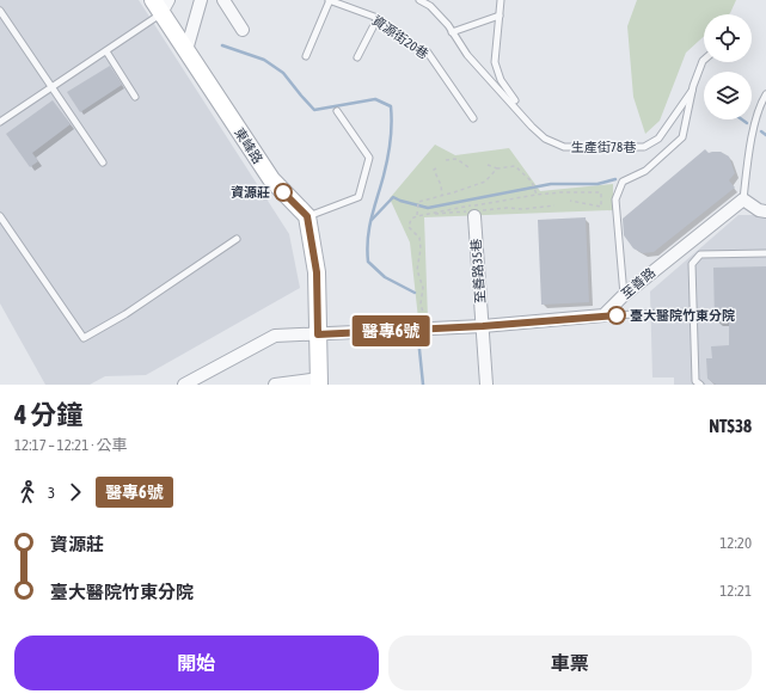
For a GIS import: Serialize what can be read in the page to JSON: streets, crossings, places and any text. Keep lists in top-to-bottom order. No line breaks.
{"streets":{"main road":["東峰路"],"street":["至善路35巷","至善路"],"lane":["資源街20巷","生產街78巷"]},"places":["資源莊","臺大醫院竹東分院"],"lines":["bus line 醫專6號"],"page":{"on_map":"醫專6號","heading":["4 分鐘","12:17 – 12:21 · 公車","NT$38"],"legs":["3","醫專6號"],"list":[{"name":"資源莊","value":"12:20"},{"name":"臺大醫院竹東分院","value":"12:21"}],"buttons":["開始","車票"]}}
